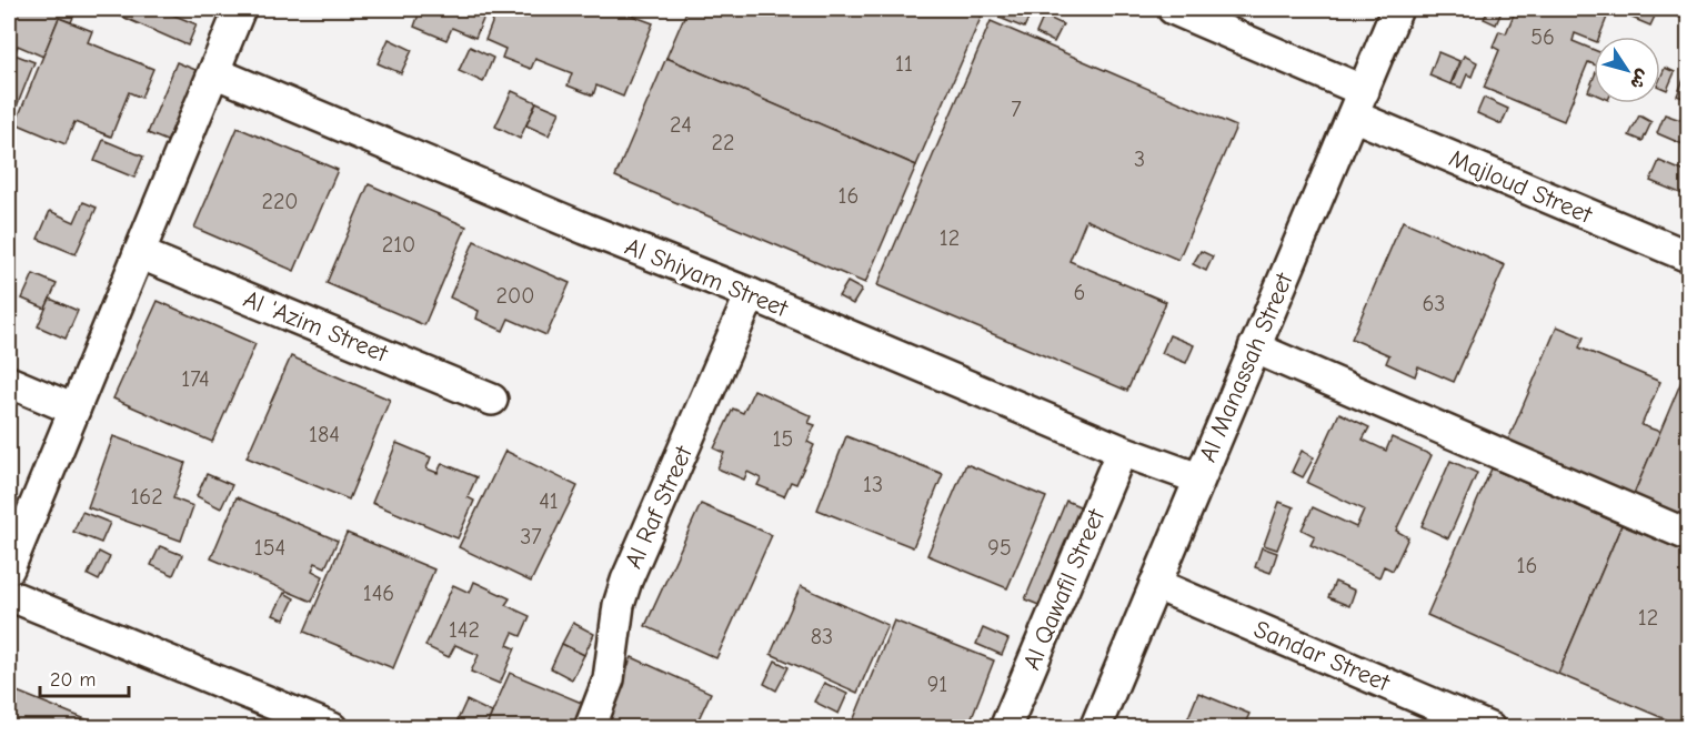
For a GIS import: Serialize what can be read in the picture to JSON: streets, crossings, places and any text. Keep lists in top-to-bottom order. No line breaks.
{"streets":{"street":["Majloud Street","Al Shiyam Street","Al 'Azim Street","Al Manassah Street","Al Raf Street","Al Qawafil Street","Sandar Street"]},"crossings":[["Majloud Street","Al Manassah Street"],["Al Shiyam Street","Al Manassah Street"],["Al Shiyam Street","Al Raf Street"],["Al Shiyam Street","Al Qawafil Street"],["Al Manassah Street","Sandar Street"]],"house_numbers":["56","11","7","24","22","3","16","220","12","210","6","200","63","174","184","15","13","162","41","37","154","95","16","146","12","142","83","91"],"scale_bar":"20 m","north":"bottom right"}
